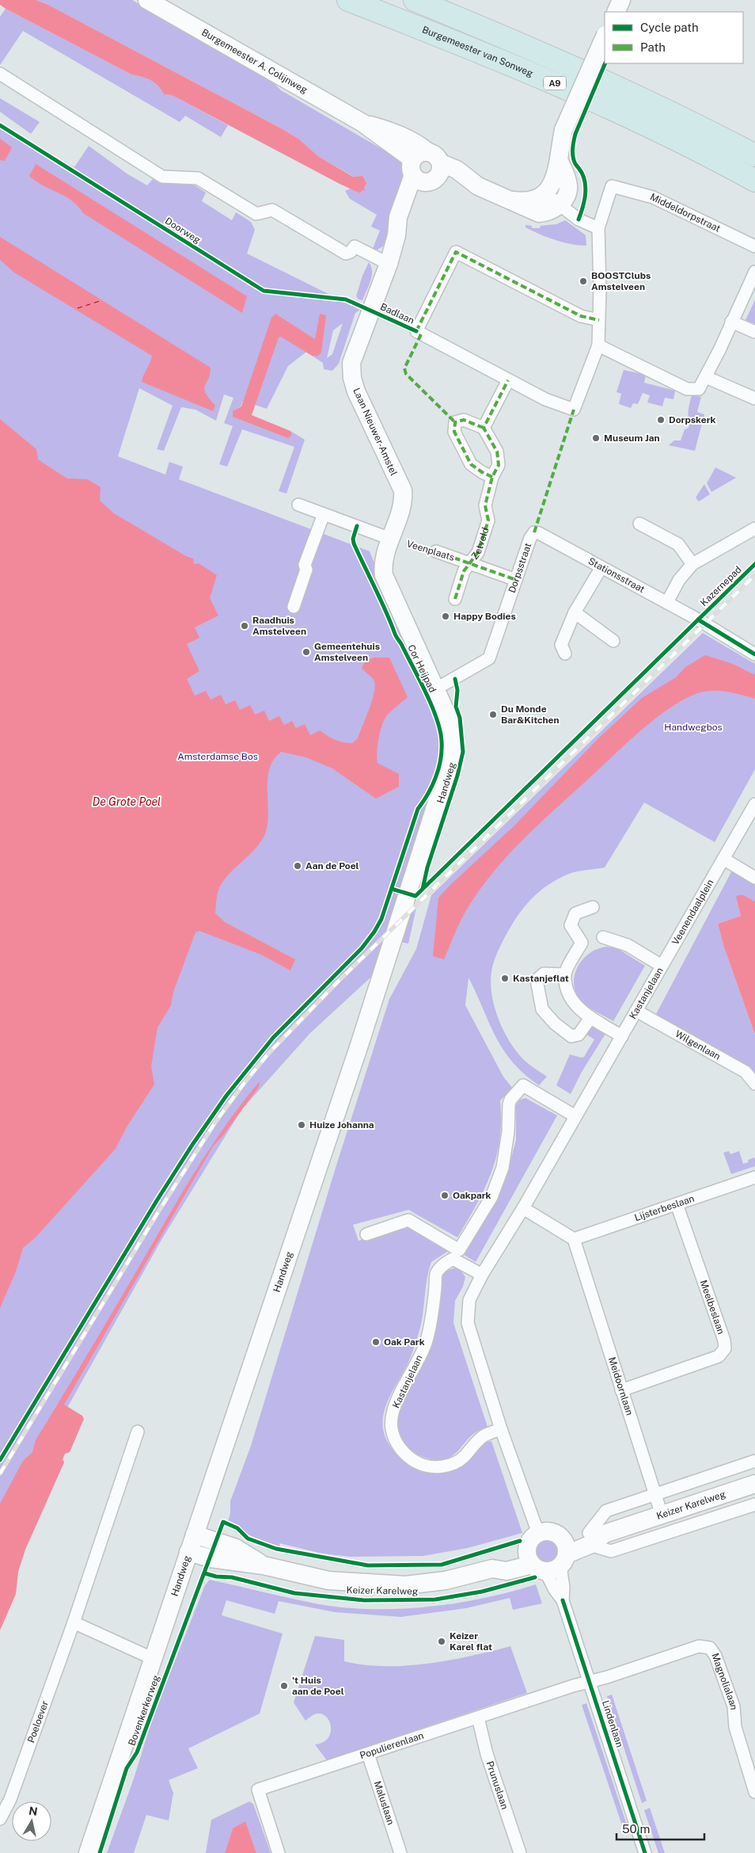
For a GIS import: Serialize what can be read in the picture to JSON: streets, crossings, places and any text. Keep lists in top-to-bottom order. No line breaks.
{"streets":{"highway":["Burgemeester van Sonweg","A9"],"main road":["Burgemeester A. Colijnweg","Laan Nieuwer-Amstel","Handweg","Keizer Karelweg"],"street":["Middeldorpstraat","Badlaan","Zetveld","Veenplaats","Dorpsstraat","Stationsstraat","Veenendaalplein","Kastanjelaan","Wilgenlaan","Lijsterbeslaan","Meelbeslaan","Meidoornlaan","Magnolialaan","Poeloever","Lindenlaan","Populierenlaan","Prunuslaan","Maluslaan"],"cycle path":["Doorweg","Kazernepad","Cor Heijpad","Bovenkerkerweg"]},"crossings":[["Burgemeester A. Colijnweg","Laan Nieuwer-Amstel"],["Laan Nieuwer-Amstel","Dorpsstraat"],["Laan Nieuwer-Amstel","Handweg"],["Zetveld","Veenplaats"],["Veenplaats","Dorpsstraat"],["Dorpsstraat","Stationsstraat"],["Dorpsstraat","Handweg"],["Handweg","Keizer Karelweg"],["Veenendaalplein","Kastanjelaan"],["Kastanjelaan","Wilgenlaan"],["Lijsterbeslaan","Meelbeslaan"],["Lijsterbeslaan","Meidoornlaan"],["Meelbeslaan","Meidoornlaan"],["Meidoornlaan","Keizer Karelweg"],["Keizer Karelweg","Lindenlaan"],["Magnolialaan","Lindenlaan"],["Magnolialaan","Populierenlaan"],["Lindenlaan","Populierenlaan"],["Populierenlaan","Prunuslaan"],["Populierenlaan","Maluslaan"]],"water":["De Grote Poel"],"parks":["Handwegbos","Amsterdamse Bos"],"places":["BOOSTClubs Amstelveen","Dorpskerk","Museum Jan","Happy Bodies","Raadhuis Amstelveen","Gemeentehuis Amstelveen","Du Monde Bar&Kitchen","Aan de Poel","Kastanjeflat","Huize Johanna","Oakpark","Oak Park","Keizer Karel flat","'t Huis aan de Poel"],"legend":["Cycle path","Path"],"scale_bar":"50 m","north":"top"}
